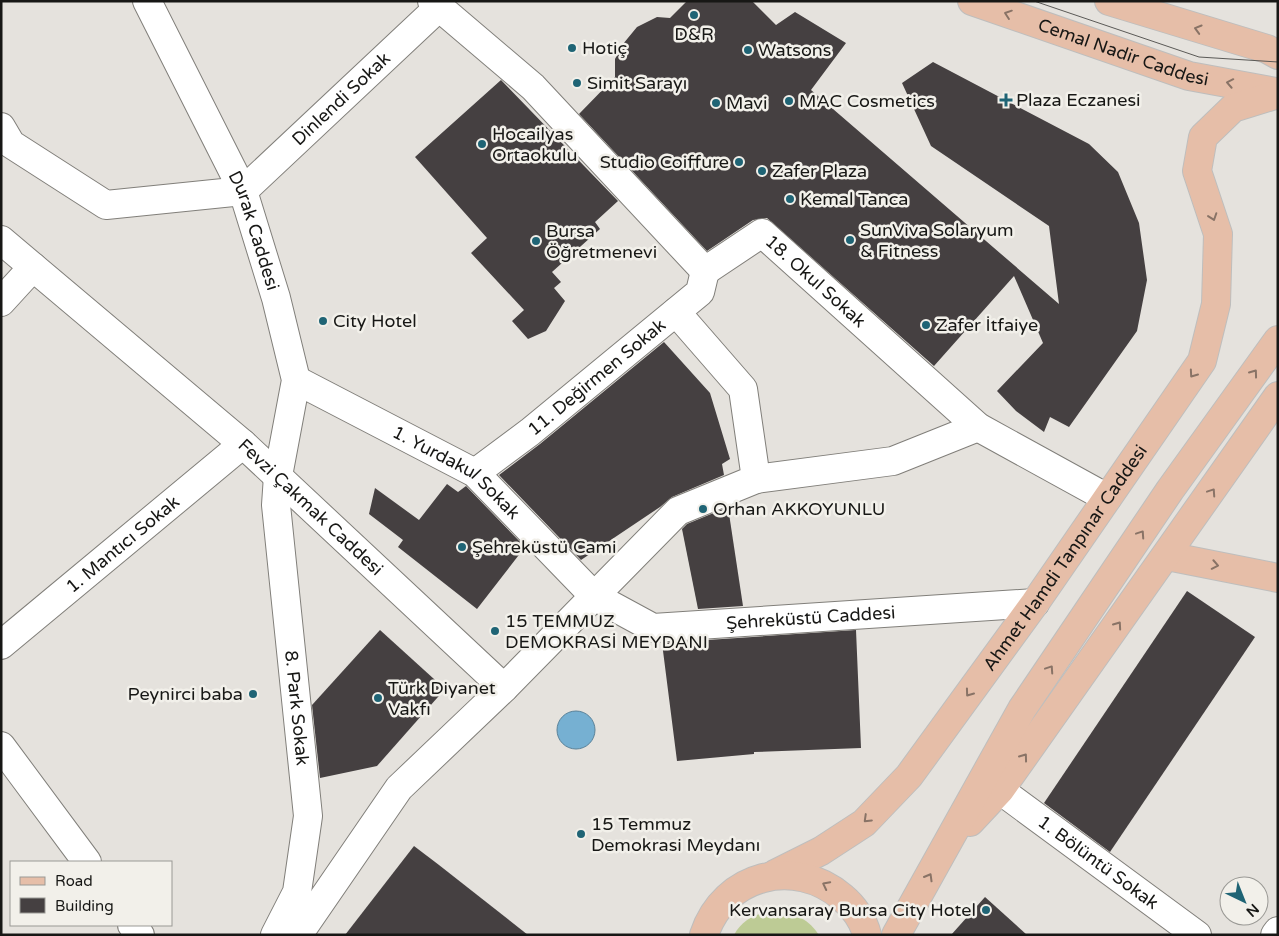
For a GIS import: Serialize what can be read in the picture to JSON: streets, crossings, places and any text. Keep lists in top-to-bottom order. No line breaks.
{"streets":{"main road":["Cemal Nadir Caddesi","Ahmet Hamdi Tanpınar Caddesi"],"street":["Dinlendi Sokak","Durak Caddesi","18. Okul Sokak","11. Değirmen Sokak","1. Yurdakul Sokak","Fevzi Çakmak Caddesi","1. Mantıcı Sokak","Şehreküstü Caddesi","8. Park Sokak","1. Bölüntü Sokak"]},"crossings":[["Cemal Nadir Caddesi","Ahmet Hamdi Tanpınar Caddesi"],["Dinlendi Sokak","Durak Caddesi"],["Durak Caddesi","1. Yurdakul Sokak"],["Durak Caddesi","Fevzi Çakmak Caddesi"],["Durak Caddesi","8. Park Sokak"],["18. Okul Sokak","11. Değirmen Sokak"],["18. Okul Sokak","Ahmet Hamdi Tanpınar Caddesi"],["11. Değirmen Sokak","1. Yurdakul Sokak"],["1. Yurdakul Sokak","Şehreküstü Caddesi"],["Fevzi Çakmak Caddesi","1. Mantıcı Sokak"],["Fevzi Çakmak Caddesi","8. Park Sokak"],["Ahmet Hamdi Tanpınar Caddesi","Şehreküstü Caddesi"]],"places":{"other":["D&R","Hotiç","Watsons","Simit Sarayı","MAC Cosmetics","Mavi","Hocailyas Ortaokulu","Studio Coiffure","Zafer Plaza","Kemal Tanca","SunViva Solaryum & Fitness","Bursa Öğretmenevi","City Hotel","Zafer İtfaiye","Orhan AKKOYUNLU","Şehreküstü Cami","15 TEMMUZ DEMOKRASİ MEYDANI","Peynirci baba","Türk Diyanet Vakfı","15 Temmuz Demokrasi Meydanı","Kervansaray Bursa City Hotel"],"health":["Plaza Eczanesi"]},"legend":["Road","Building"],"north":"bottom right"}
